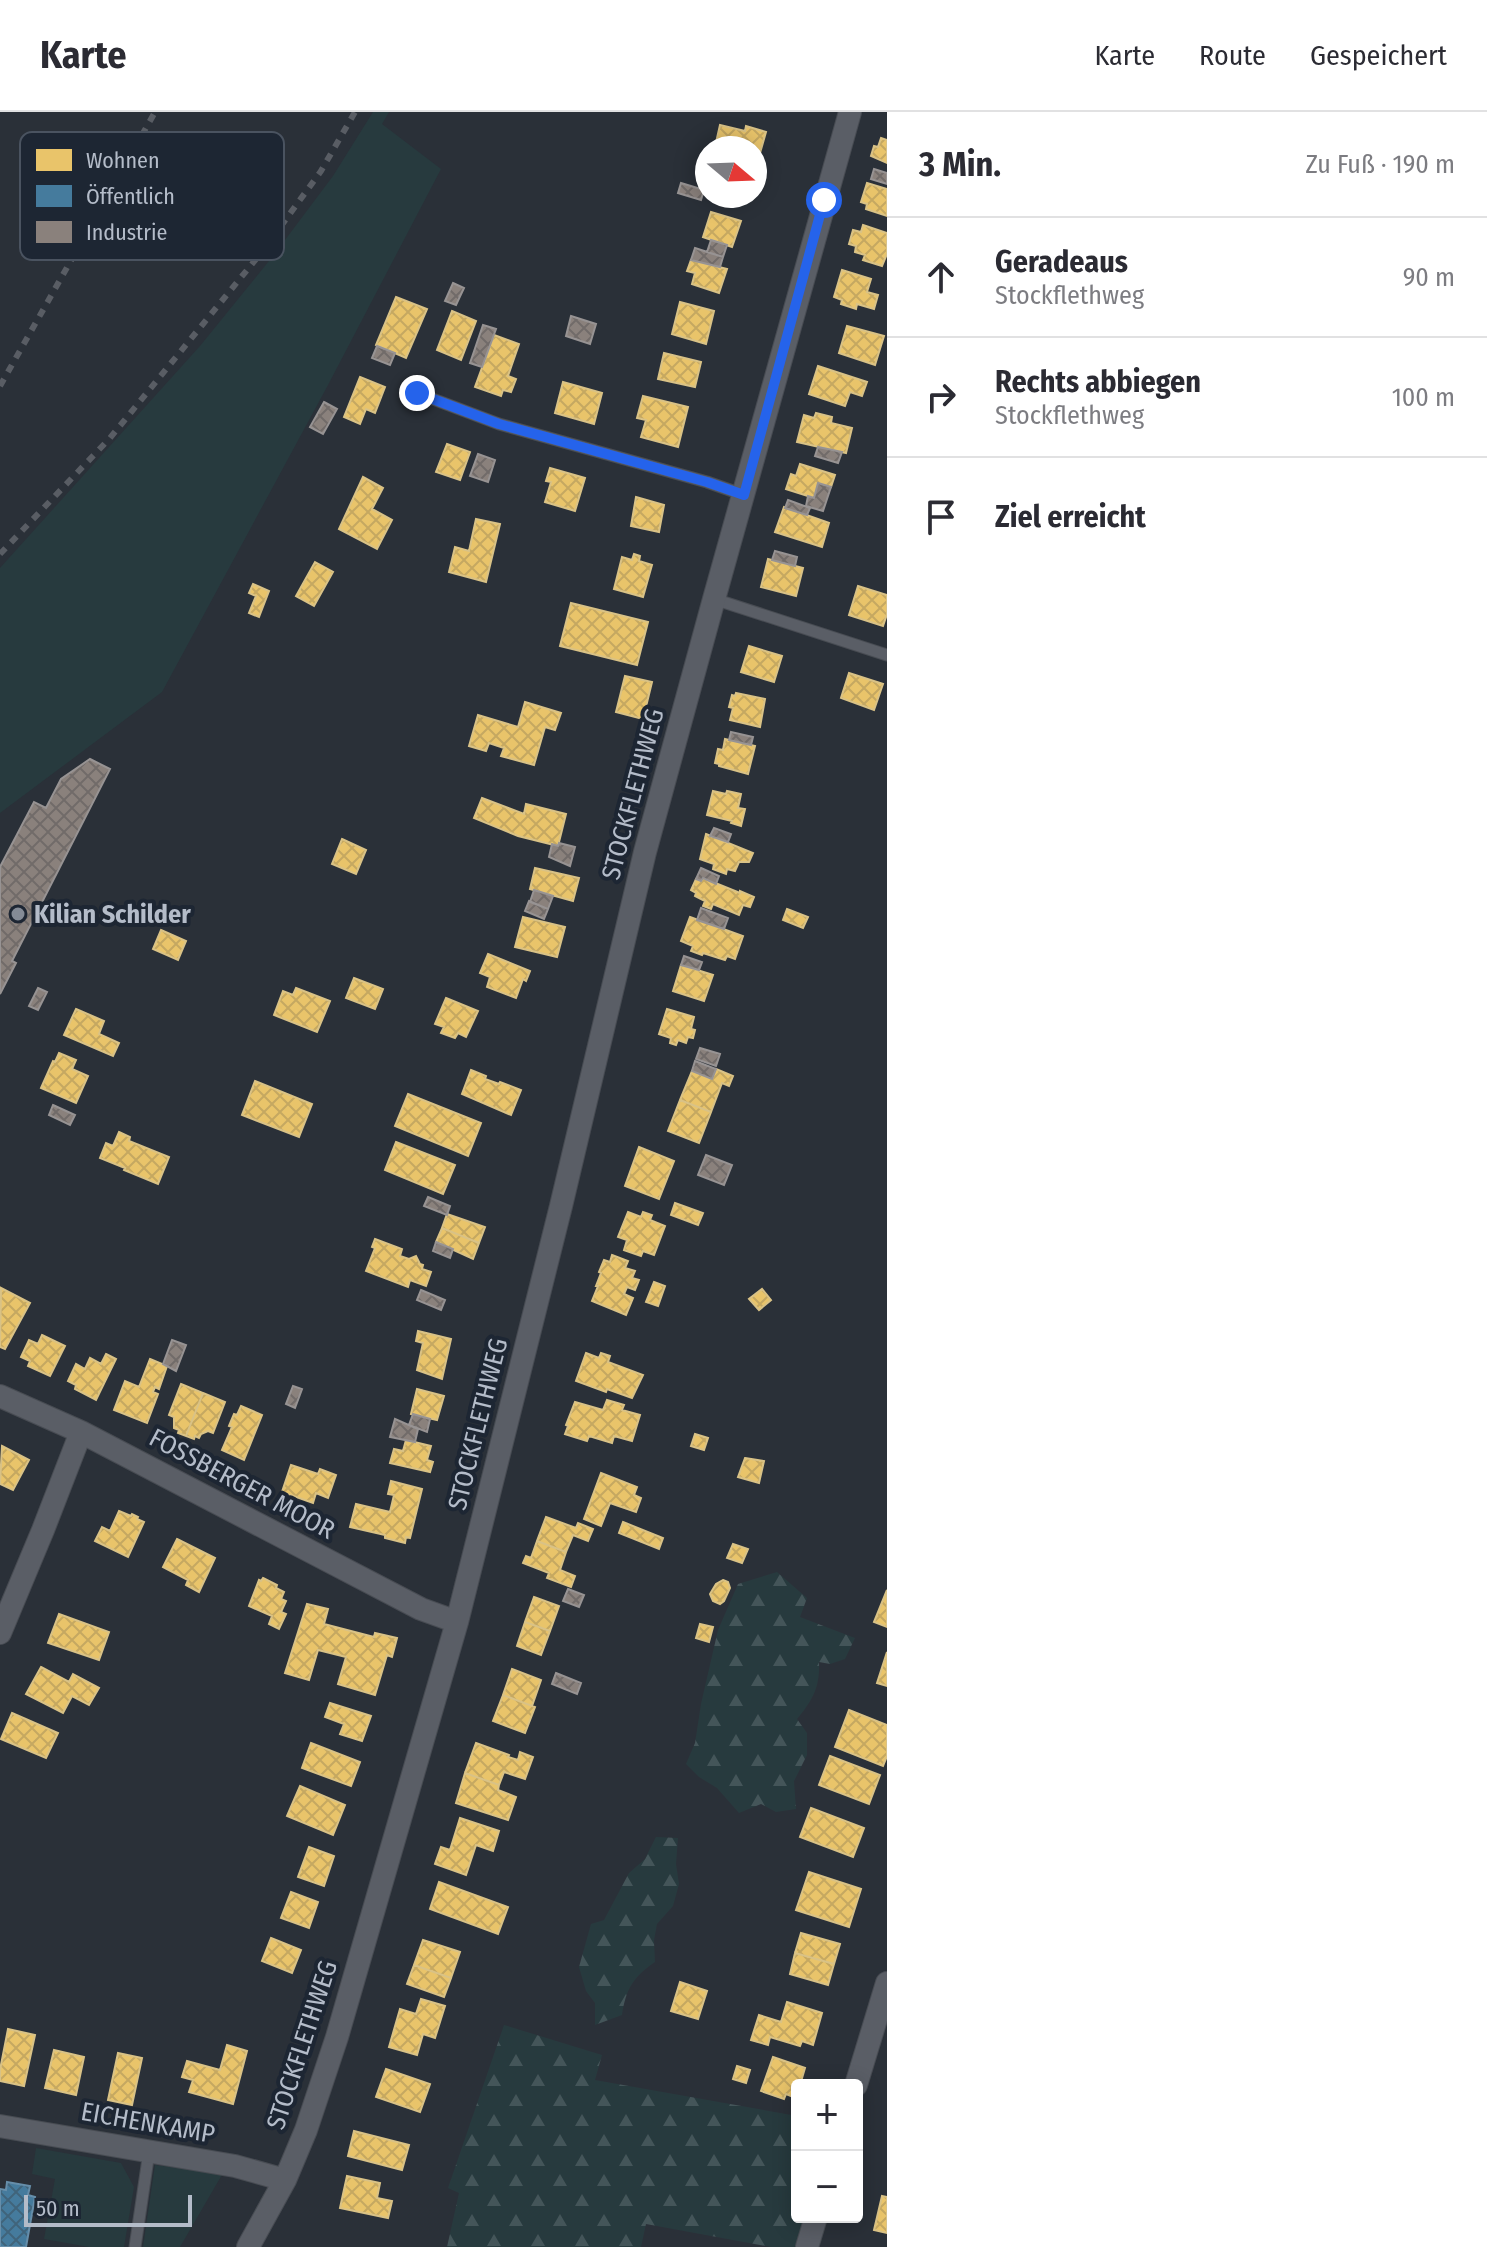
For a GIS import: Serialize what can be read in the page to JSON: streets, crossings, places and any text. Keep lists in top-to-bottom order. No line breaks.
{"streets":{"street":["STOCKFLETHWEG","FOSSBERGER MOOR","EICHENKAMP"]},"crossings":[["STOCKFLETHWEG","FOSSBERGER MOOR"],["STOCKFLETHWEG","EICHENKAMP"]],"places":["Kilian Schilder"],"legend":["Wohnen","Öffentlich","Industrie"],"scale_bar":"50 m","north":"right","page":{"header":"Karte","nav":["Karte","Route","Gespeichert"],"heading":["3 Min.","Zu Fuß · 190 m"],"list":[["Geradeaus","Stockflethweg","90 m"],["Rechts abbiegen","Stockflethweg","100 m"],"Ziel erreicht"],"map_buttons":["+","−"],"scale":"50 m"}}
